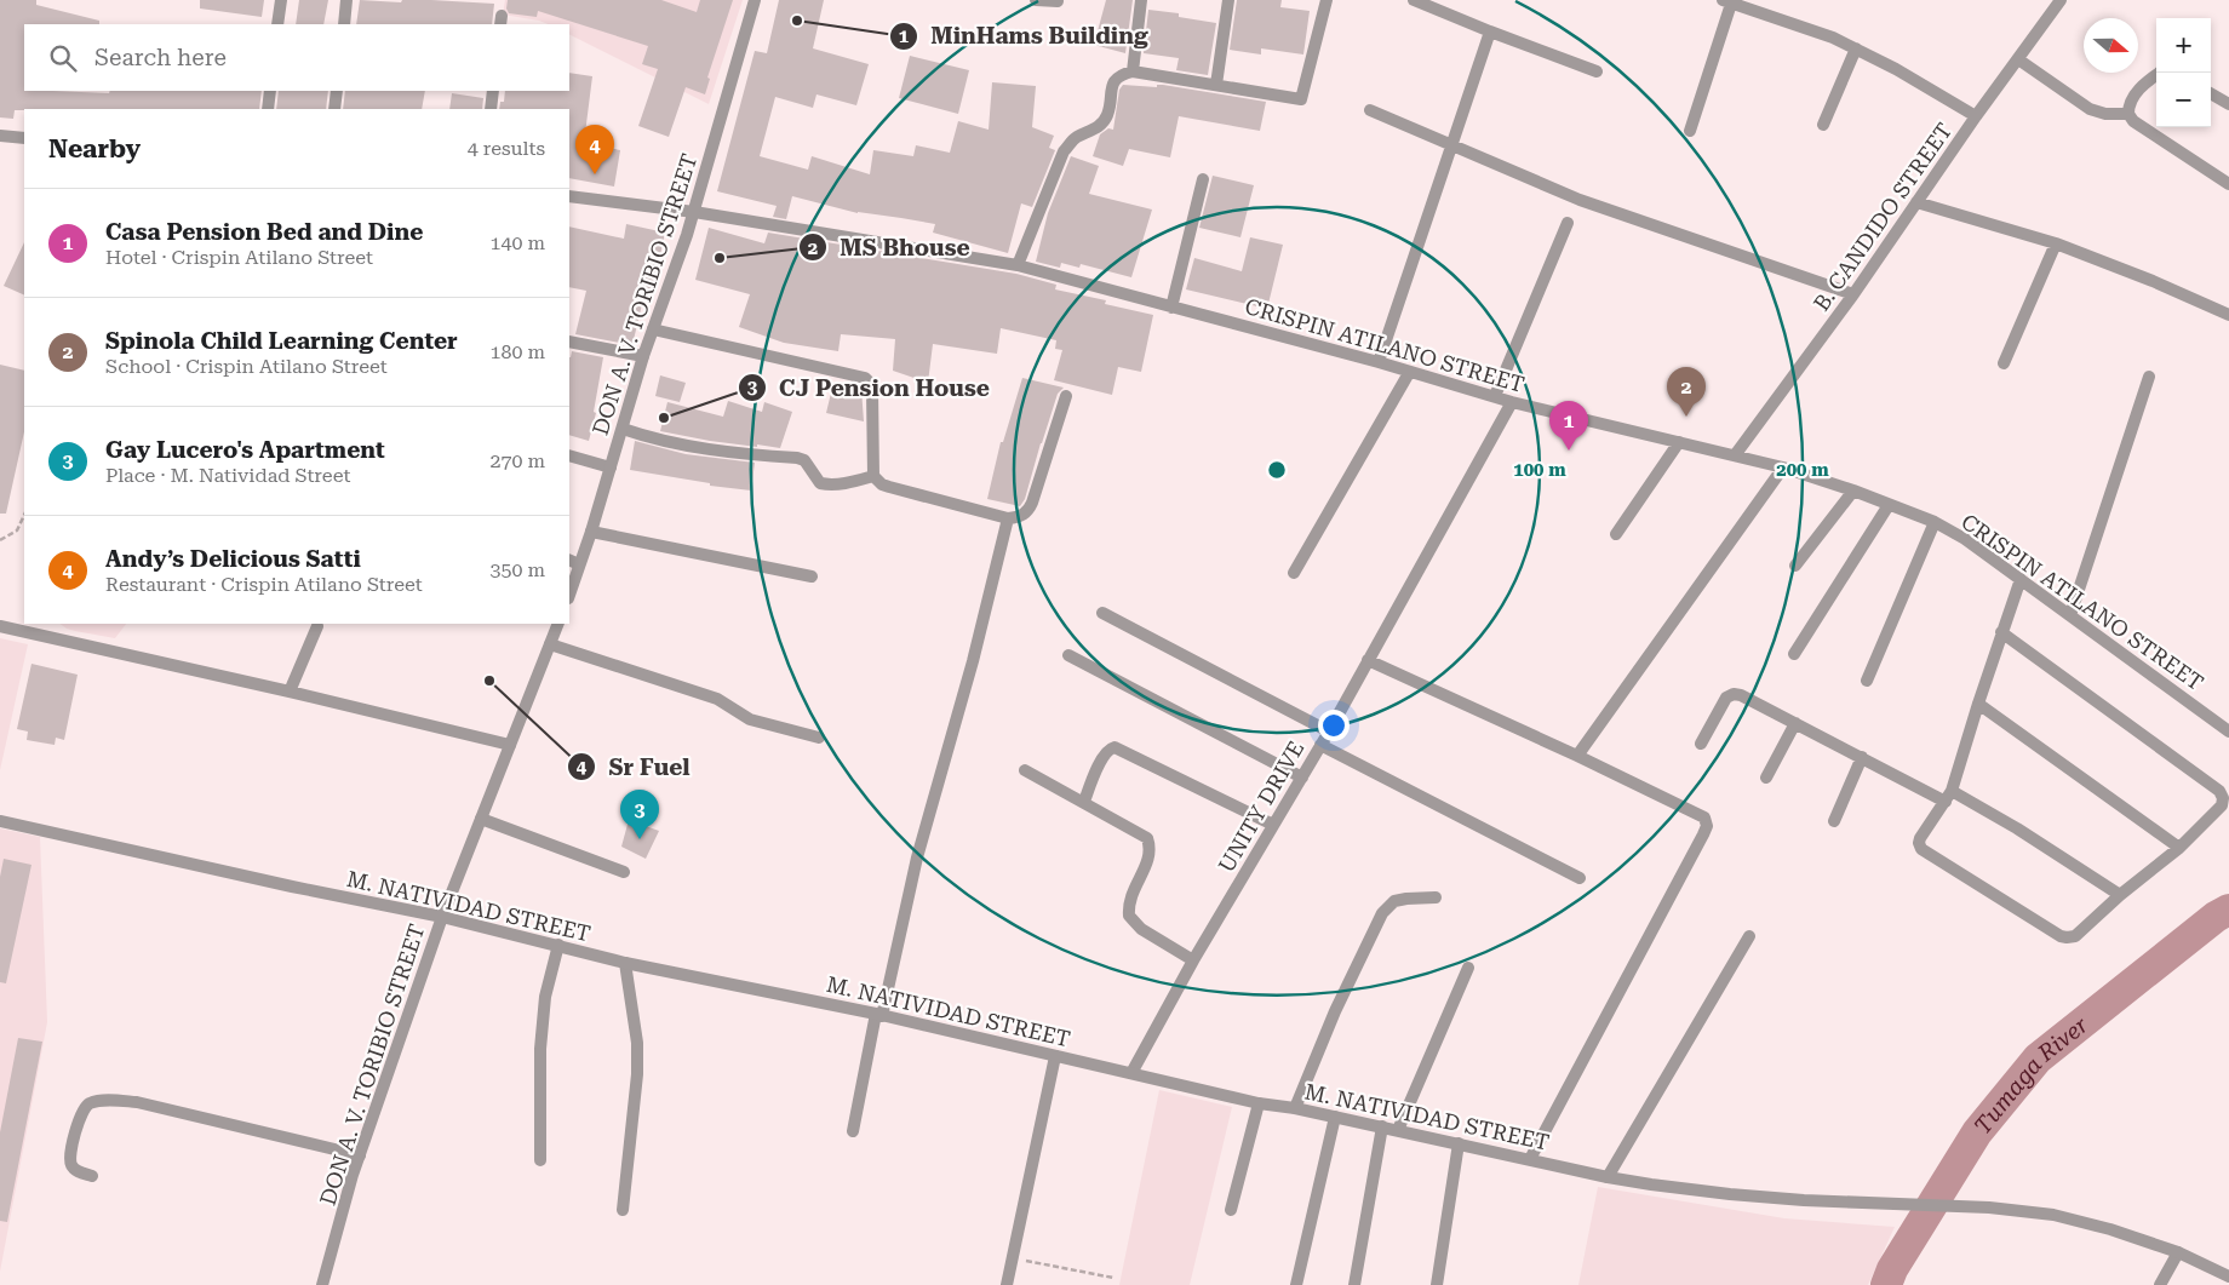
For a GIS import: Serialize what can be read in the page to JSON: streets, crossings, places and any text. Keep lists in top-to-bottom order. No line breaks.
{"streets":{"street":["B. CANDIDO STREET","DON A. V. TORIBIO STREET","CRISPIN ATILANO STREET","UNITY DRIVE","M. NATIVIDAD STREET"]},"crossings":[["B. CANDIDO STREET","CRISPIN ATILANO STREET"],["DON A. V. TORIBIO STREET","CRISPIN ATILANO STREET"],["DON A. V. TORIBIO STREET","M. NATIVIDAD STREET"],["CRISPIN ATILANO STREET","UNITY DRIVE"],["UNITY DRIVE","M. NATIVIDAD STREET"]],"water":["Tumaga River"],"places":["MinHams Building","MS Bhouse","CJ Pension House","Sr Fuel"],"north":"right","page":{"map_buttons":["+","−"],"search":"Search here","heading":["Nearby","4 results"],"pins":["4","2","1","3"],"list":[{"mark":"1","name":"Casa Pension Bed and Dine","note":"Hotel · Crispin Atilano Street","value":"140 m"},{"mark":"2","name":"Spinola Child Learning Center","note":"School · Crispin Atilano Street","value":"180 m"},{"mark":"3","name":"Gay Lucero's Apartment","note":"Place · M. Natividad Street","value":"270 m"},{"mark":"4","name":"Andy’s Delicious Satti","note":"Restaurant · Crispin Atilano Street","value":"350 m"}]},"rings":["100 m","200 m"]}
